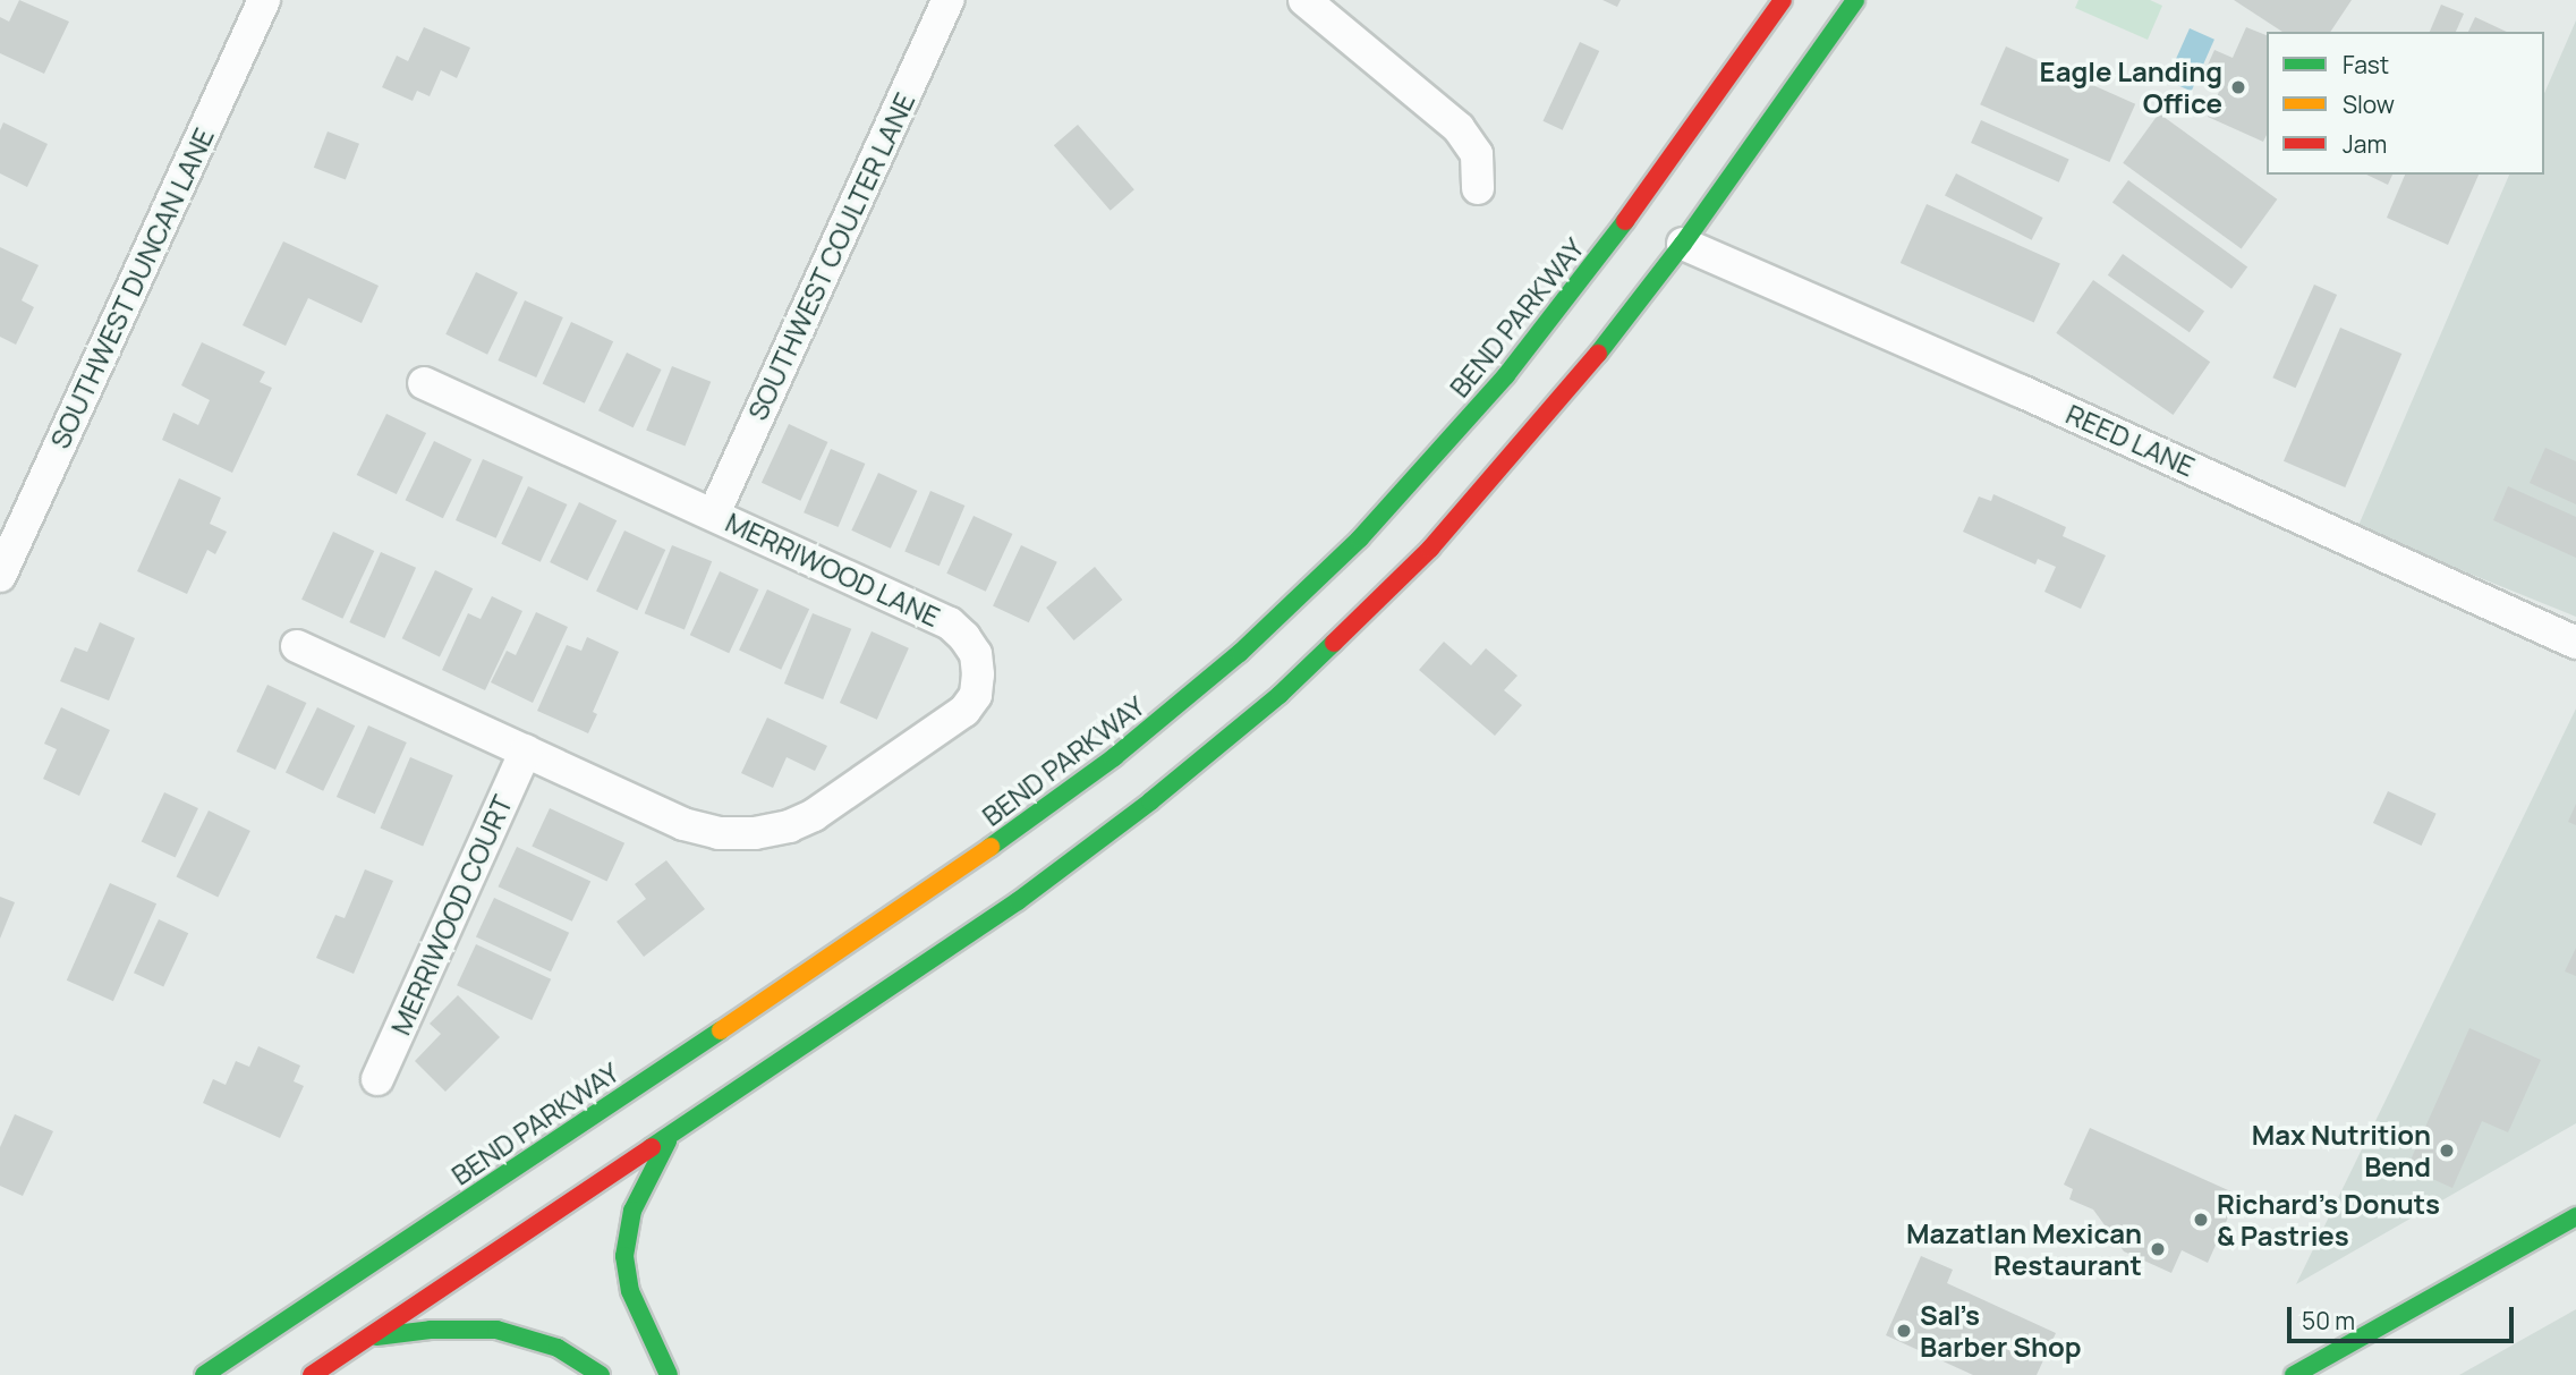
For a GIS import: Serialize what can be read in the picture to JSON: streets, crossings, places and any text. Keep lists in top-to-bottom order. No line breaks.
{"streets":{"main road":["BEND PARKWAY"],"street":["SOUTHWEST COULTER LANE","SOUTHWEST DUNCAN LANE","REED LANE","MERRIWOOD LANE","MERRIWOOD COURT"]},"crossings":[["SOUTHWEST COULTER LANE","MERRIWOOD LANE"],["MERRIWOOD LANE","MERRIWOOD COURT"]],"places":["Eagle Landing Office","Max Nutrition Bend","Richard’s Donuts & Pastries","Mazatlan Mexican Restaurant","Sal’s Barber Shop"],"legend":["Fast","Slow","Jam"],"scale_bar":"50 m"}
